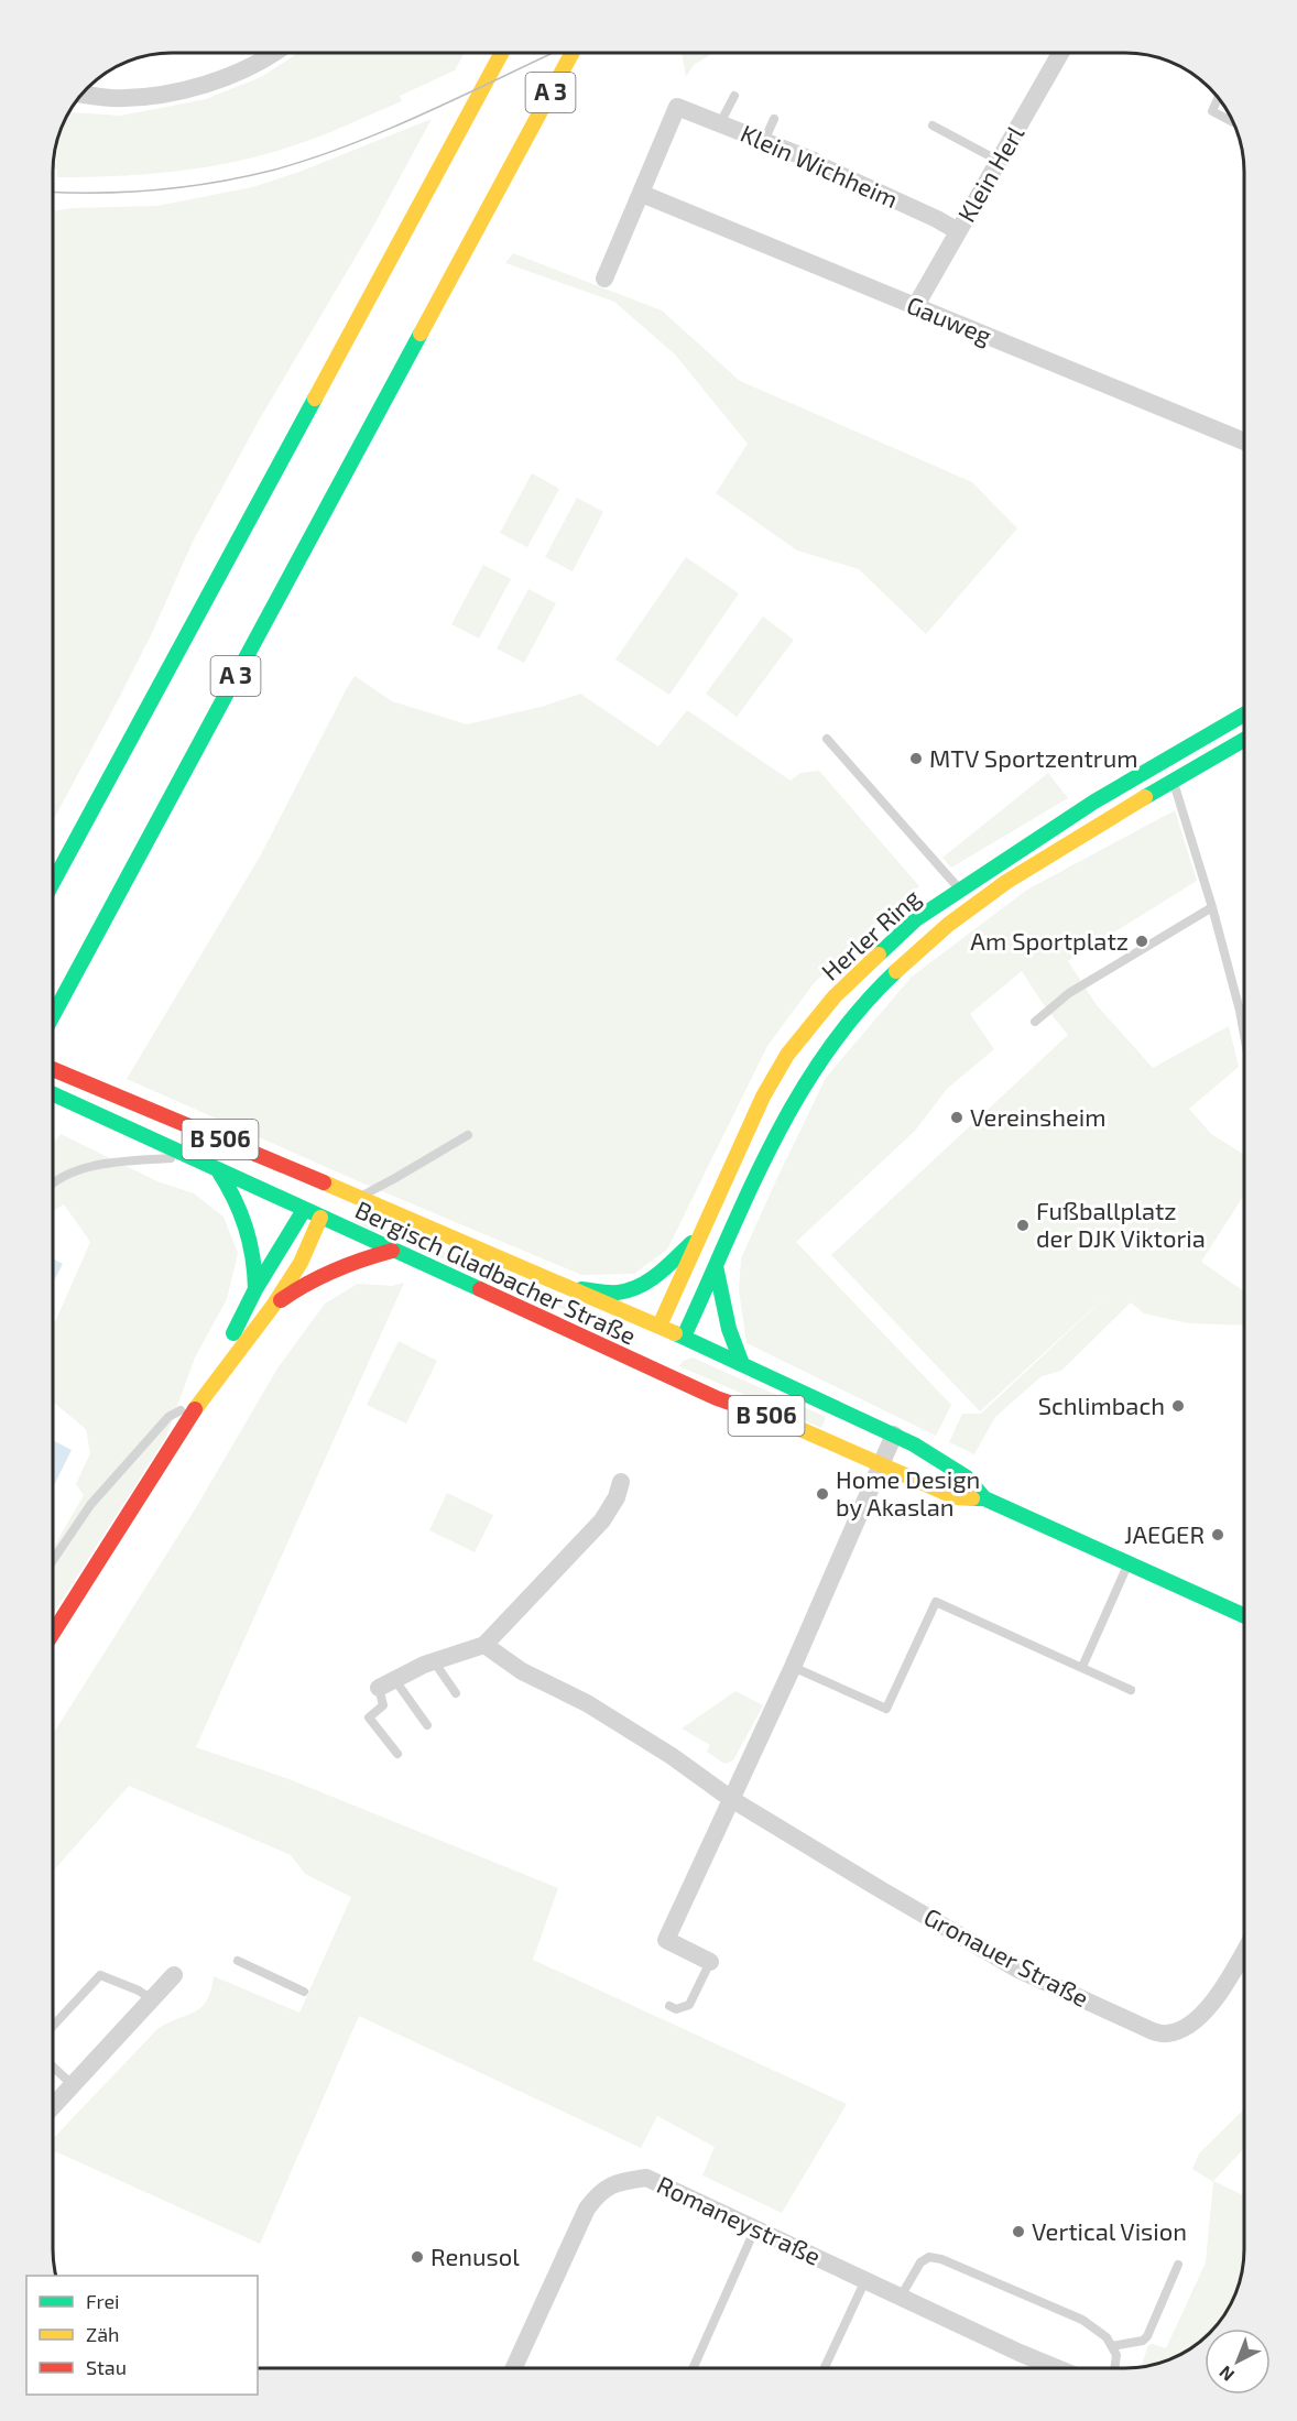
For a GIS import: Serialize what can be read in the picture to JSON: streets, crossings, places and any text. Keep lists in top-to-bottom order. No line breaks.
{"streets":{"main road":["A 3","Herler Ring","B 506","Bergisch Gladbacher Straße"],"street":["Klein Wichheim","Klein Herl","Gauweg","Gronauer Straße","Romaneystraße"]},"crossings":[["Klein Wichheim","Klein Herl"],["Klein Wichheim","Gauweg"],["Klein Herl","Gauweg"],["Herler Ring","Bergisch Gladbacher Straße"]],"places":["MTV Sportzentrum","Am Sportplatz","Vereinsheim","Fußballplatz der DJK Viktoria","Schlimbach","Home Design by Akaslan","JAEGER","Vertical Vision","Renusol"],"legend":["Frei","Zäh","Stau"],"north":"bottom left"}
